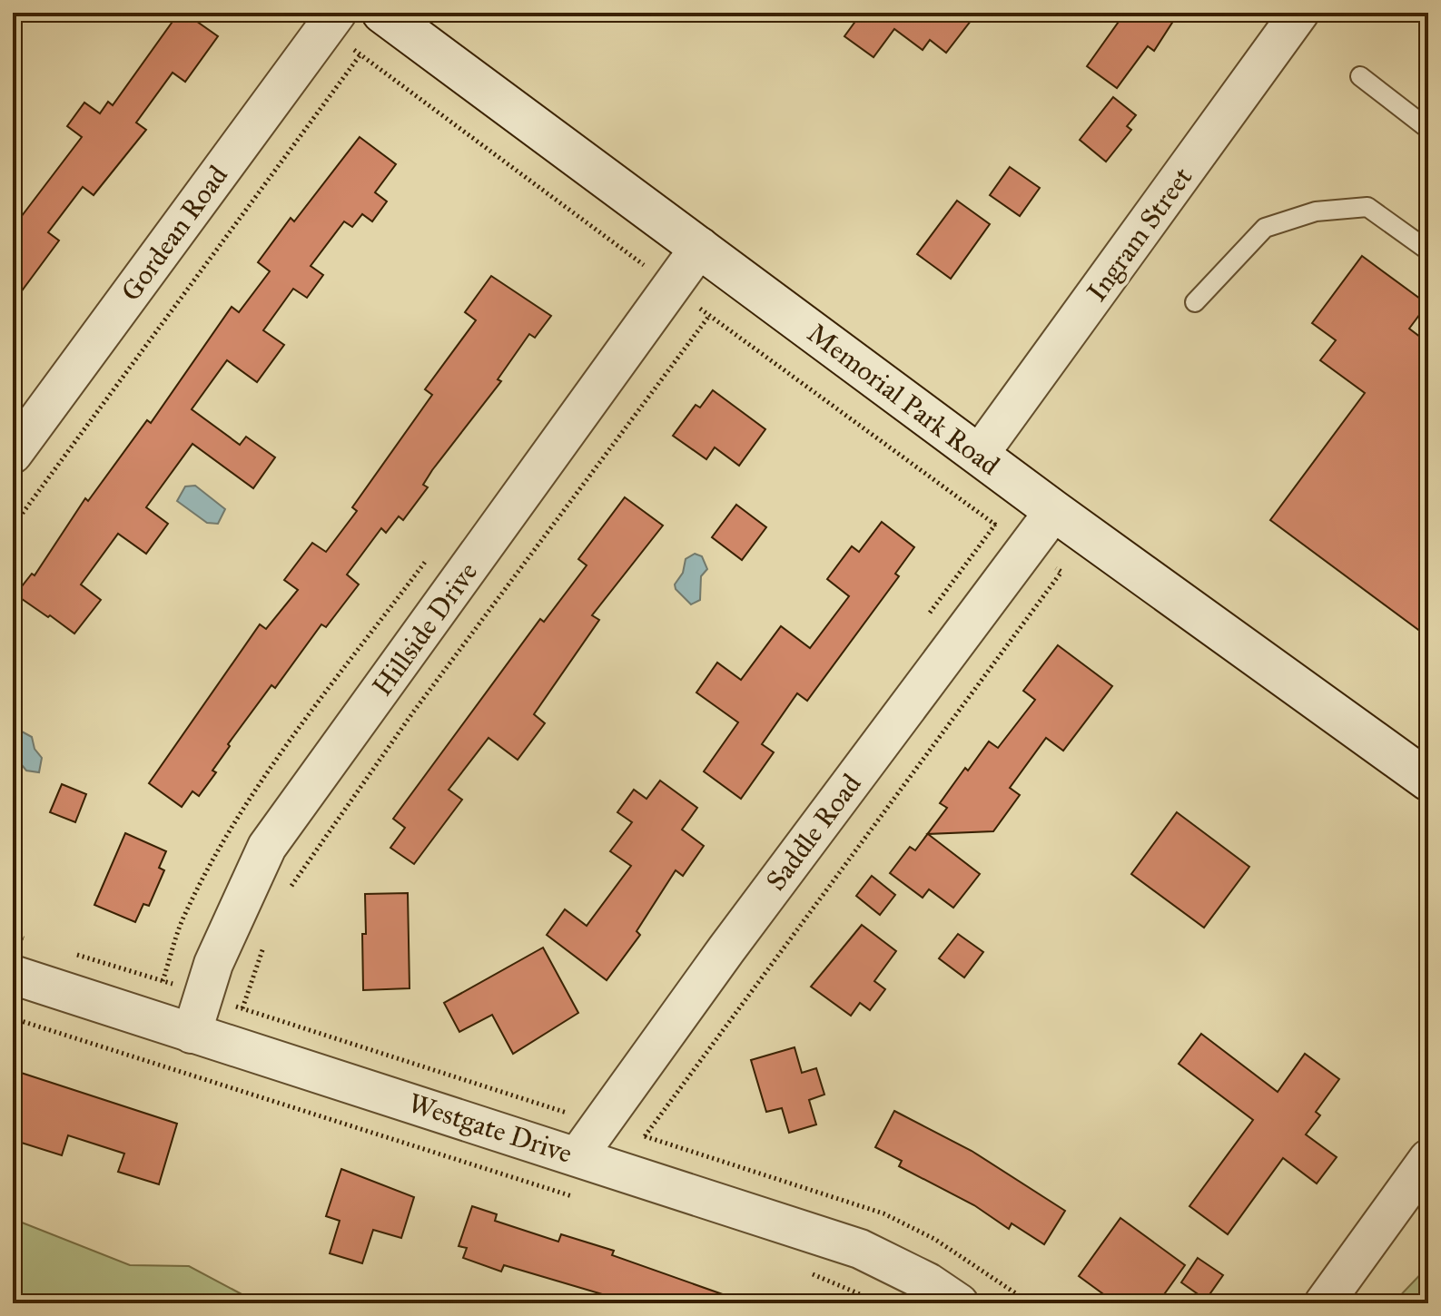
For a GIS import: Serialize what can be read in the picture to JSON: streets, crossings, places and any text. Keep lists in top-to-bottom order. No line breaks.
{"streets":{"street":["Gordean Road","Ingram Street","Memorial Park Road","Hillside Drive","Saddle Road","Westgate Drive"]},"crossings":[["Ingram Street","Memorial Park Road"],["Memorial Park Road","Hillside Drive"],["Memorial Park Road","Saddle Road"],["Hillside Drive","Westgate Drive"],["Saddle Road","Westgate Drive"]]}
